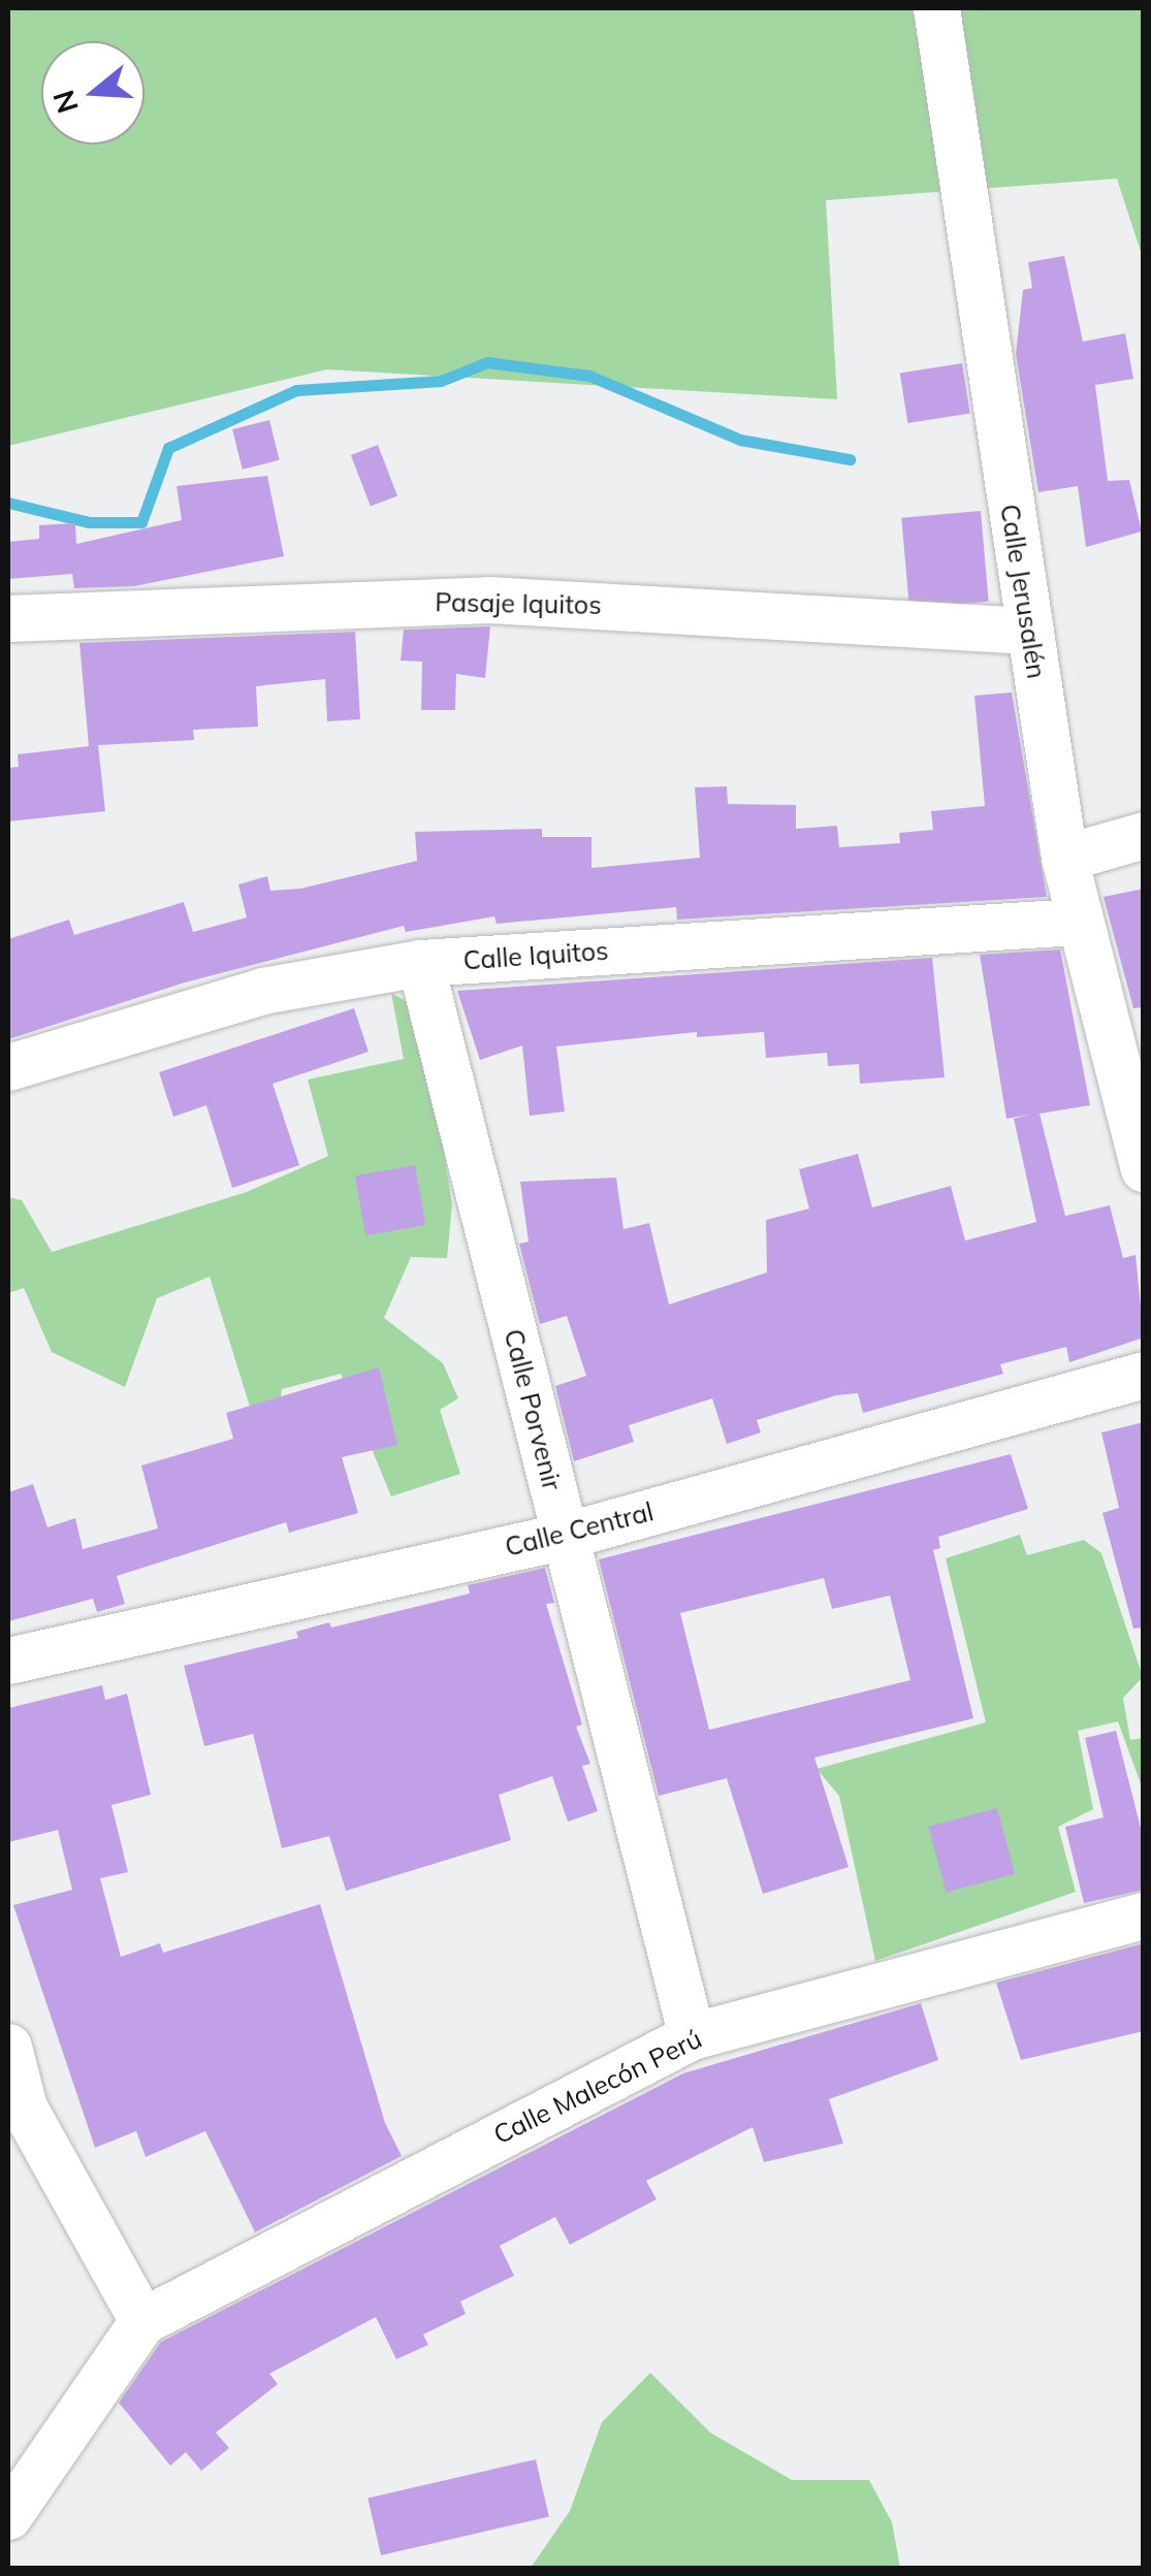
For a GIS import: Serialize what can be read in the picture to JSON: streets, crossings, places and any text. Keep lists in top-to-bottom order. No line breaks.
{"streets":{"street":["Calle Jerusalén","Pasaje Iquitos","Calle Iquitos","Calle Porvenir","Calle Central","Calle Malecón Perú"]},"crossings":[["Calle Jerusalén","Pasaje Iquitos"],["Calle Jerusalén","Calle Iquitos"],["Calle Iquitos","Calle Porvenir"],["Calle Porvenir","Calle Central"],["Calle Porvenir","Calle Malecón Perú"]],"north":"left"}
